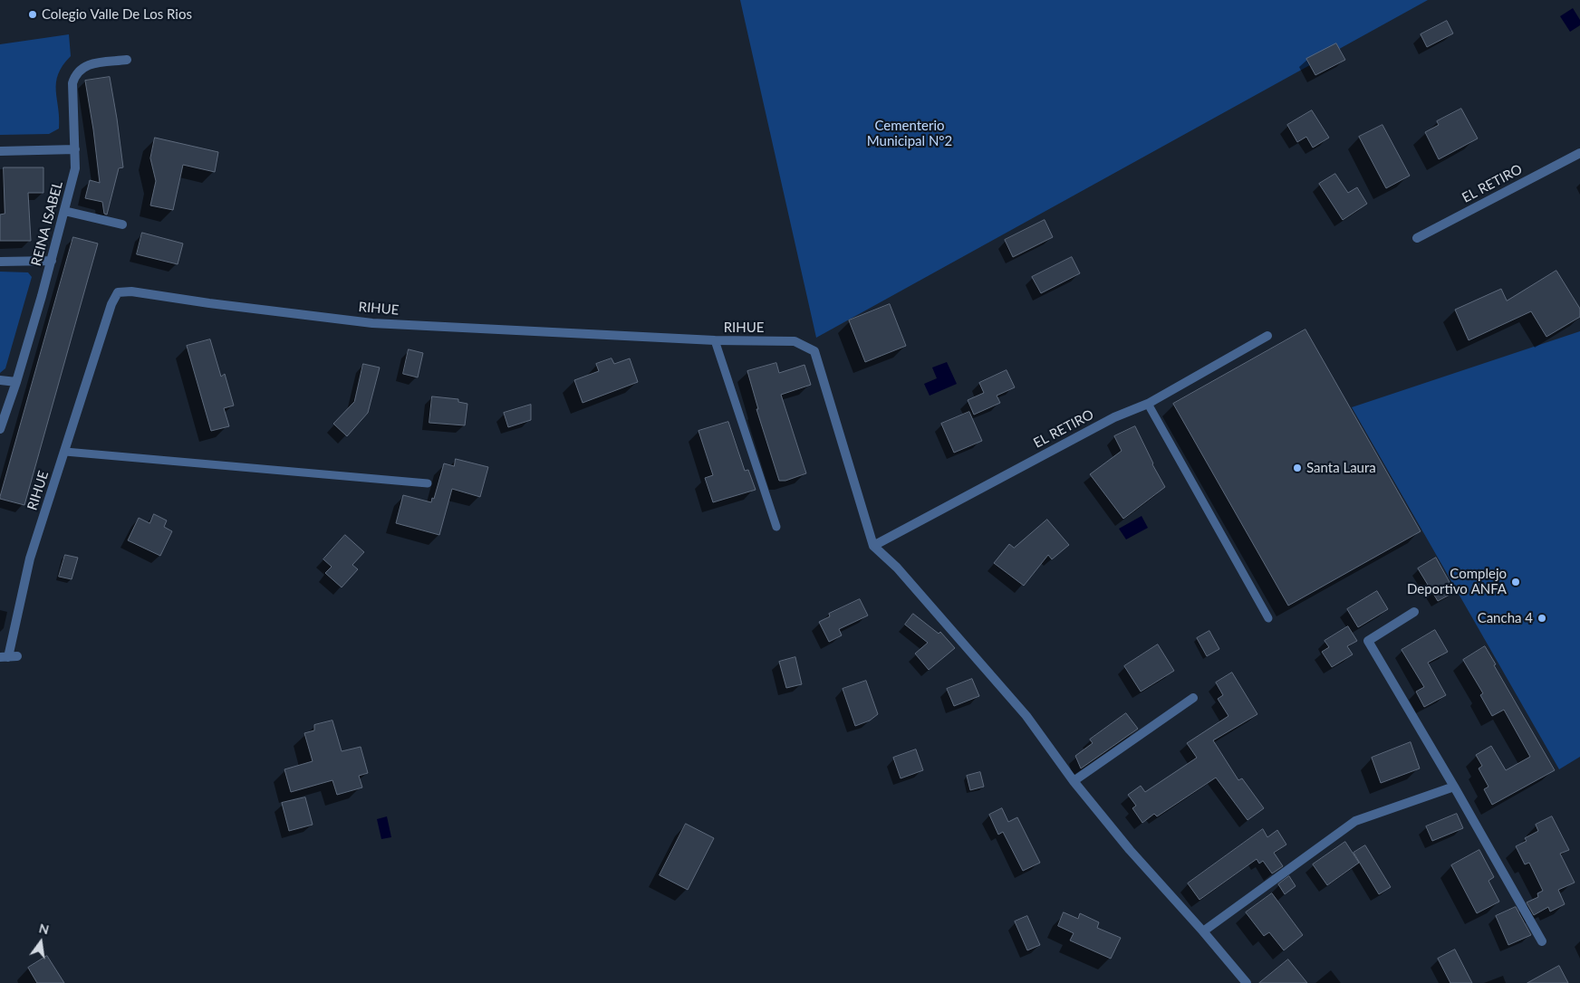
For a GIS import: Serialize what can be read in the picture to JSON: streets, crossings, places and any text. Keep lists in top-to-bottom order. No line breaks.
{"streets":{"street":["EL RETIRO","REINA ISABEL","RIHUE"]},"crossings":[["EL RETIRO","RIHUE"]],"parks":["Cementerio Municipal N°2"],"places":["Colegio Valle De Los Rios","Santa Laura","Complejo Deportivo ANFA","Cancha 4"],"north":"top"}
